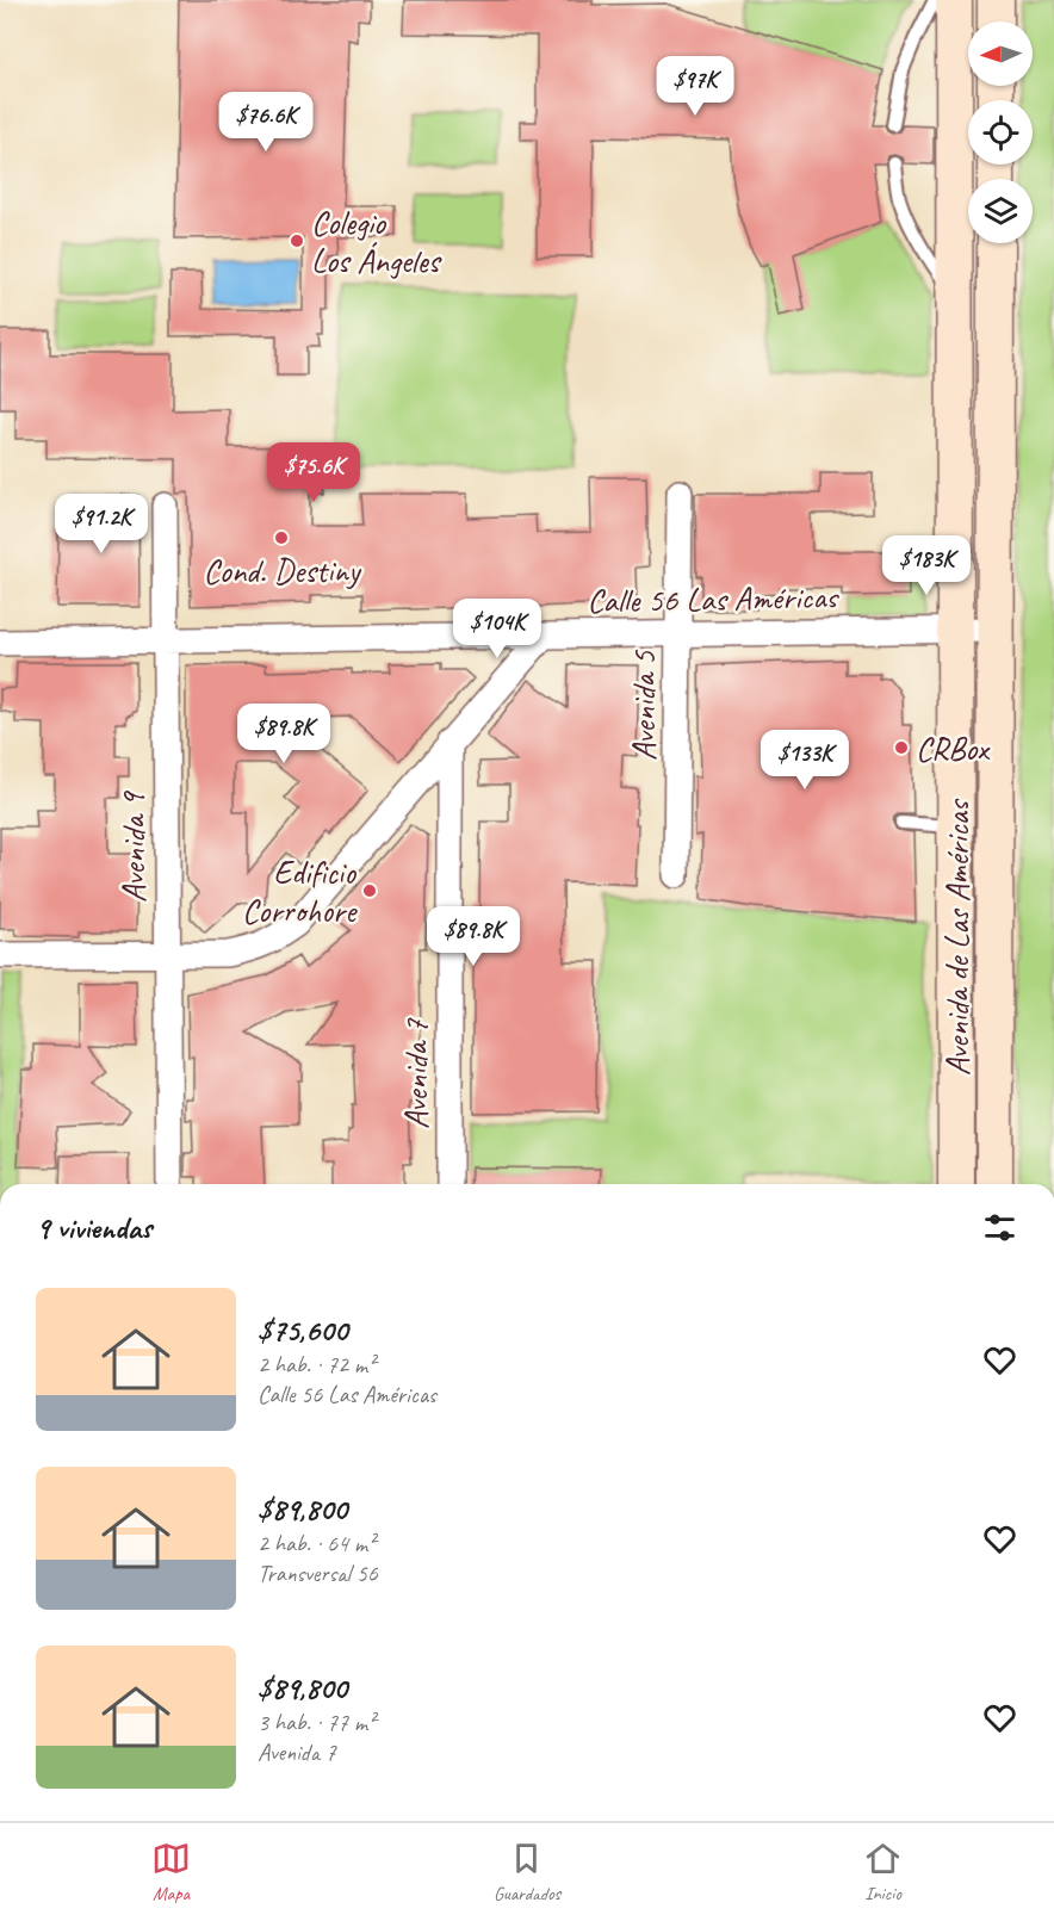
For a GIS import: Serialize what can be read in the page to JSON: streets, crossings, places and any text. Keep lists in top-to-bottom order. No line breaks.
{"streets":{"main road":["Avenida de Las Américas"],"street":["Calle 56 Las Américas","Avenida 5","Avenida 9","Avenida 7"]},"crossings":[["Calle 56 Las Américas","Avenida 5"],["Calle 56 Las Américas","Avenida 9"],["Calle 56 Las Américas","Avenida de Las Américas"]],"places":["Colegio Los Ángeles","Cond. Destiny","CRBox","Edificio Corrohore"],"north":"left","page":{"price":["$97K","$76.6K","$75.6K","$91.2K","$183K","$104K","$89.8K","$133K","$89.8K"],"heading":"9 viviendas","list":[{"name":"$75,600","note":"2 hab. · 72 m² · Calle 56 Las Américas"},{"name":"$89,800","note":"2 hab. · 64 m² · Transversal 56"},{"name":"$89,800","note":"3 hab. · 77 m² · Avenida 7"}],"tabs":["Mapa","Guardados","Inicio"]}}
